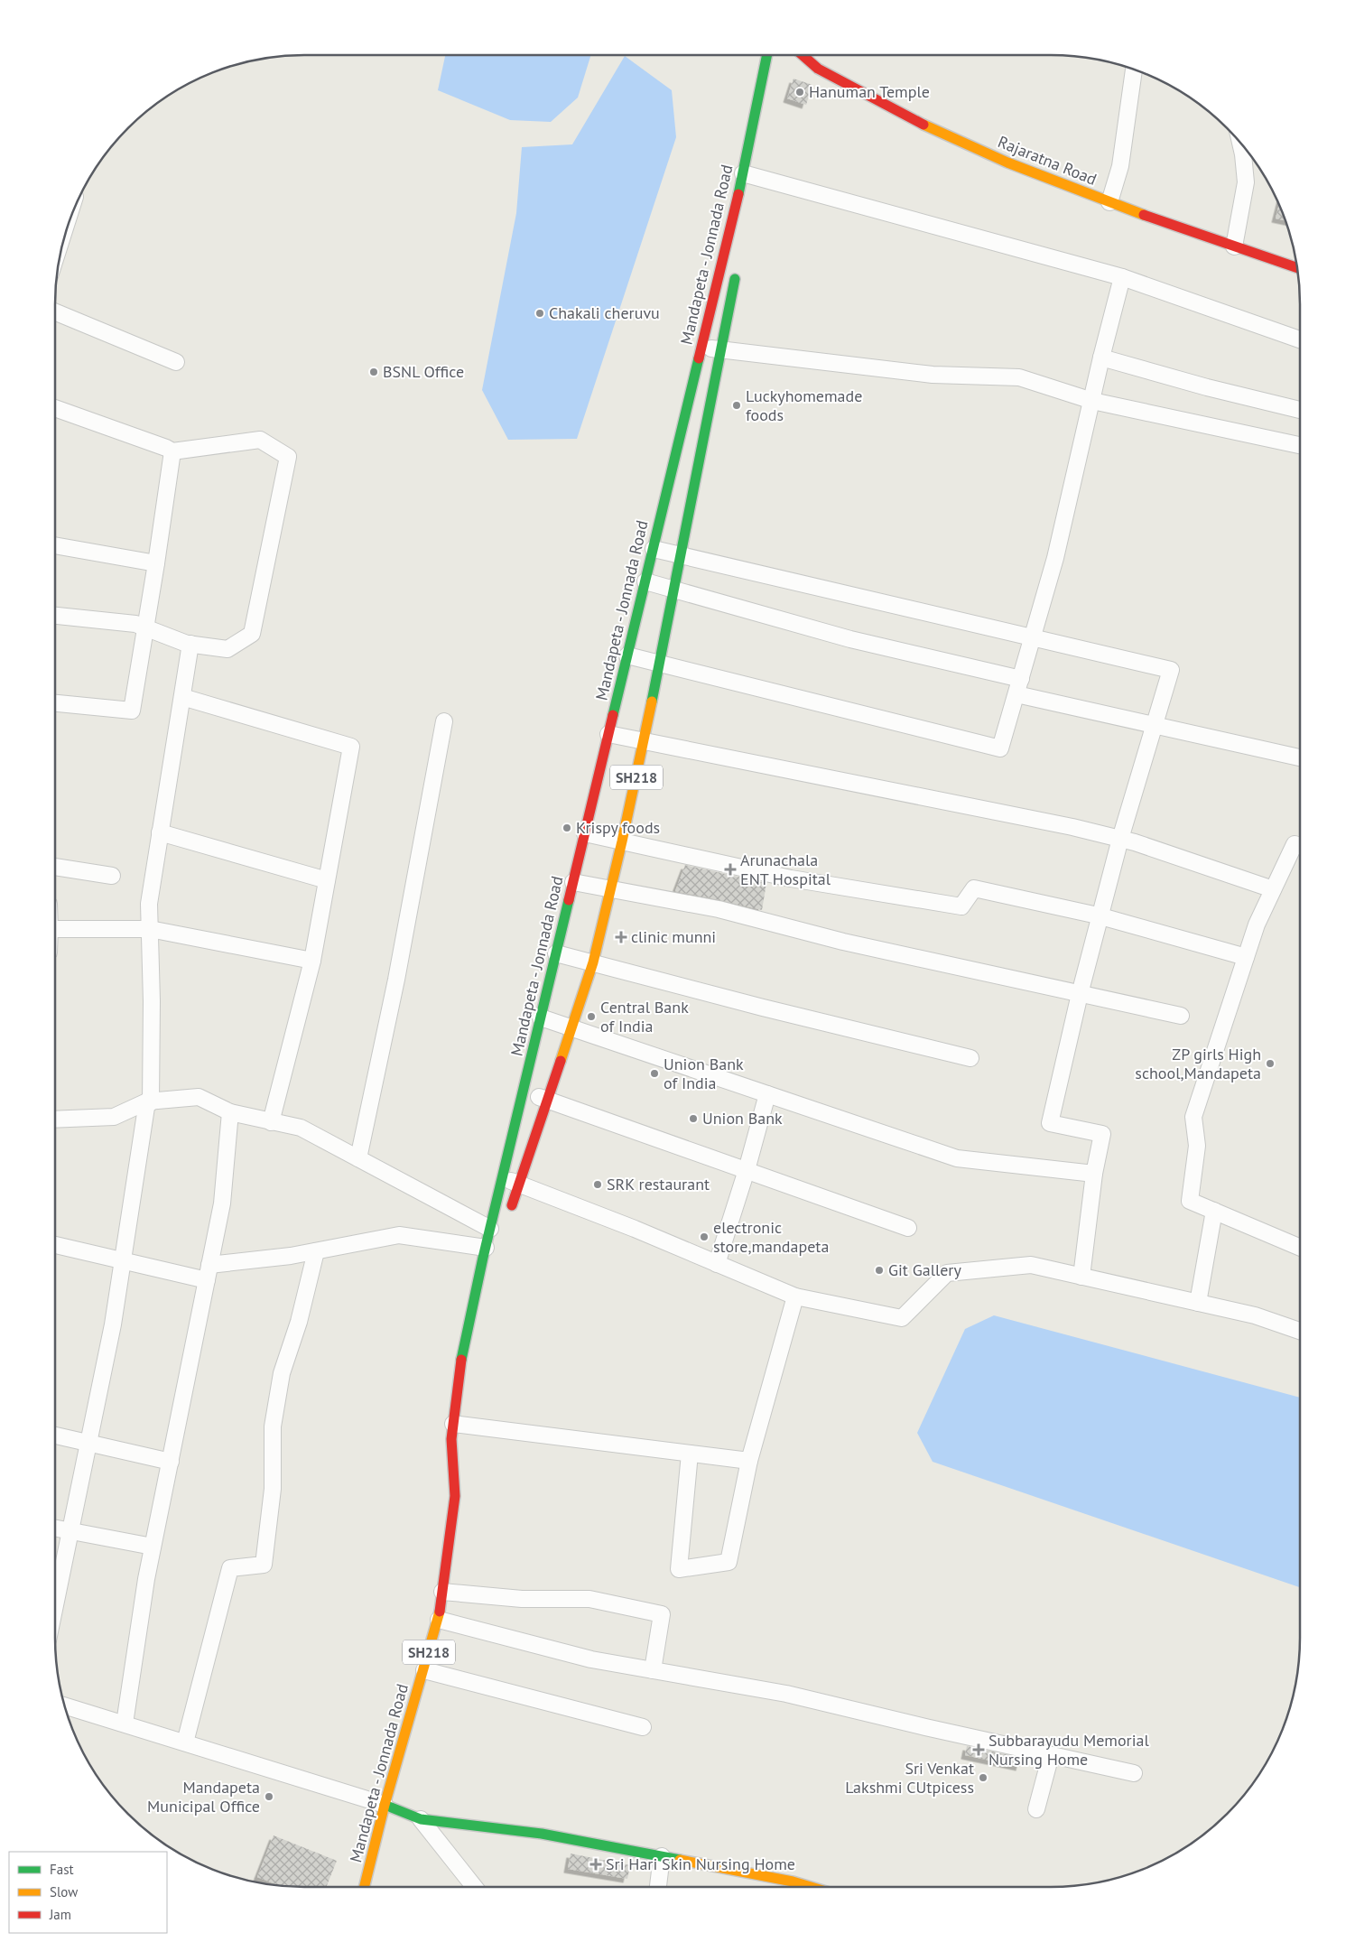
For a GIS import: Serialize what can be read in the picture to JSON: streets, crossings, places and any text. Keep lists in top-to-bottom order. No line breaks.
{"streets":{"main road":["Rajaratna Road","Mandapeta - Jonnada Road","SH218"]},"crossings":[["Mandapeta - Jonnada Road","SH218"]],"places":{"other":["Hanuman Temple","Chakali cheruvu","BSNL Office","Luckyhomemade foods","Krispy foods","Central Bank of India","ZP girls High school,Mandapeta","Union Bank of India","Union Bank","SRK restaurant","electronic store,mandapeta","Git Gallery","Sri Venkat Lakshmi CUtpicess","Mandapeta Municipal Office"],"health":["Arunachala ENT Hospital","clinic munni","Subbarayudu Memorial Nursing Home","Sri Hari Skin Nursing Home"]},"legend":["Fast","Slow","Jam"]}
